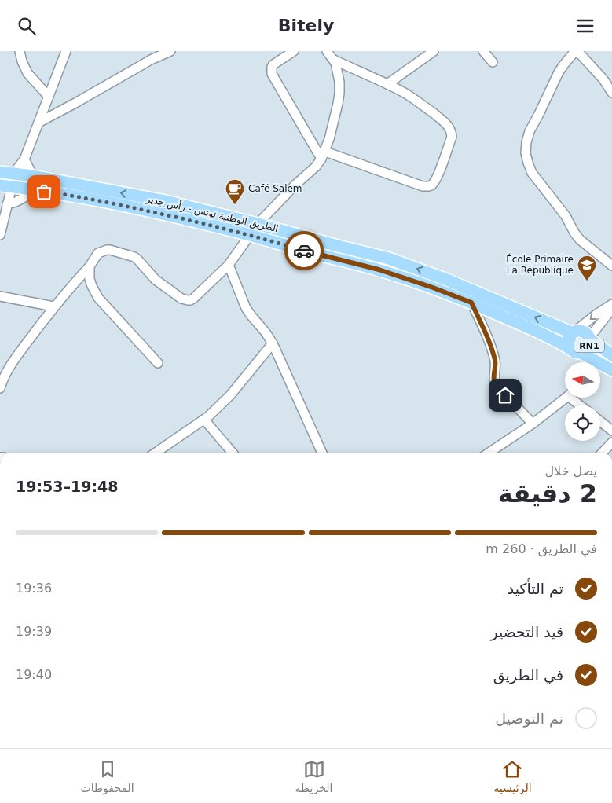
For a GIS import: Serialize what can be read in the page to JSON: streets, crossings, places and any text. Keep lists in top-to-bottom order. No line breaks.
{"streets":{"highway":["الطريق الوطنية تونس - رأس جدير","RN1"]},"crossings":[["الطريق الوطنية تونس - رأس جدير","RN1"]],"places":{"cafe":["Café Salem"],"school or university":["École Primaire La République"]},"north":"left","page":{"header":"Bitely","heading":["2 دقيقة","يصل خلال","19:48–19:53"],"bar":"في الطريق · 260 m","list":[["تم التأكيد","19:36"],["قيد التحضير","19:39"],["في الطريق","19:40"],"تم التوصيل"],"tabs":["الرئيسية","الخريطة","المحفوظات"]}}
